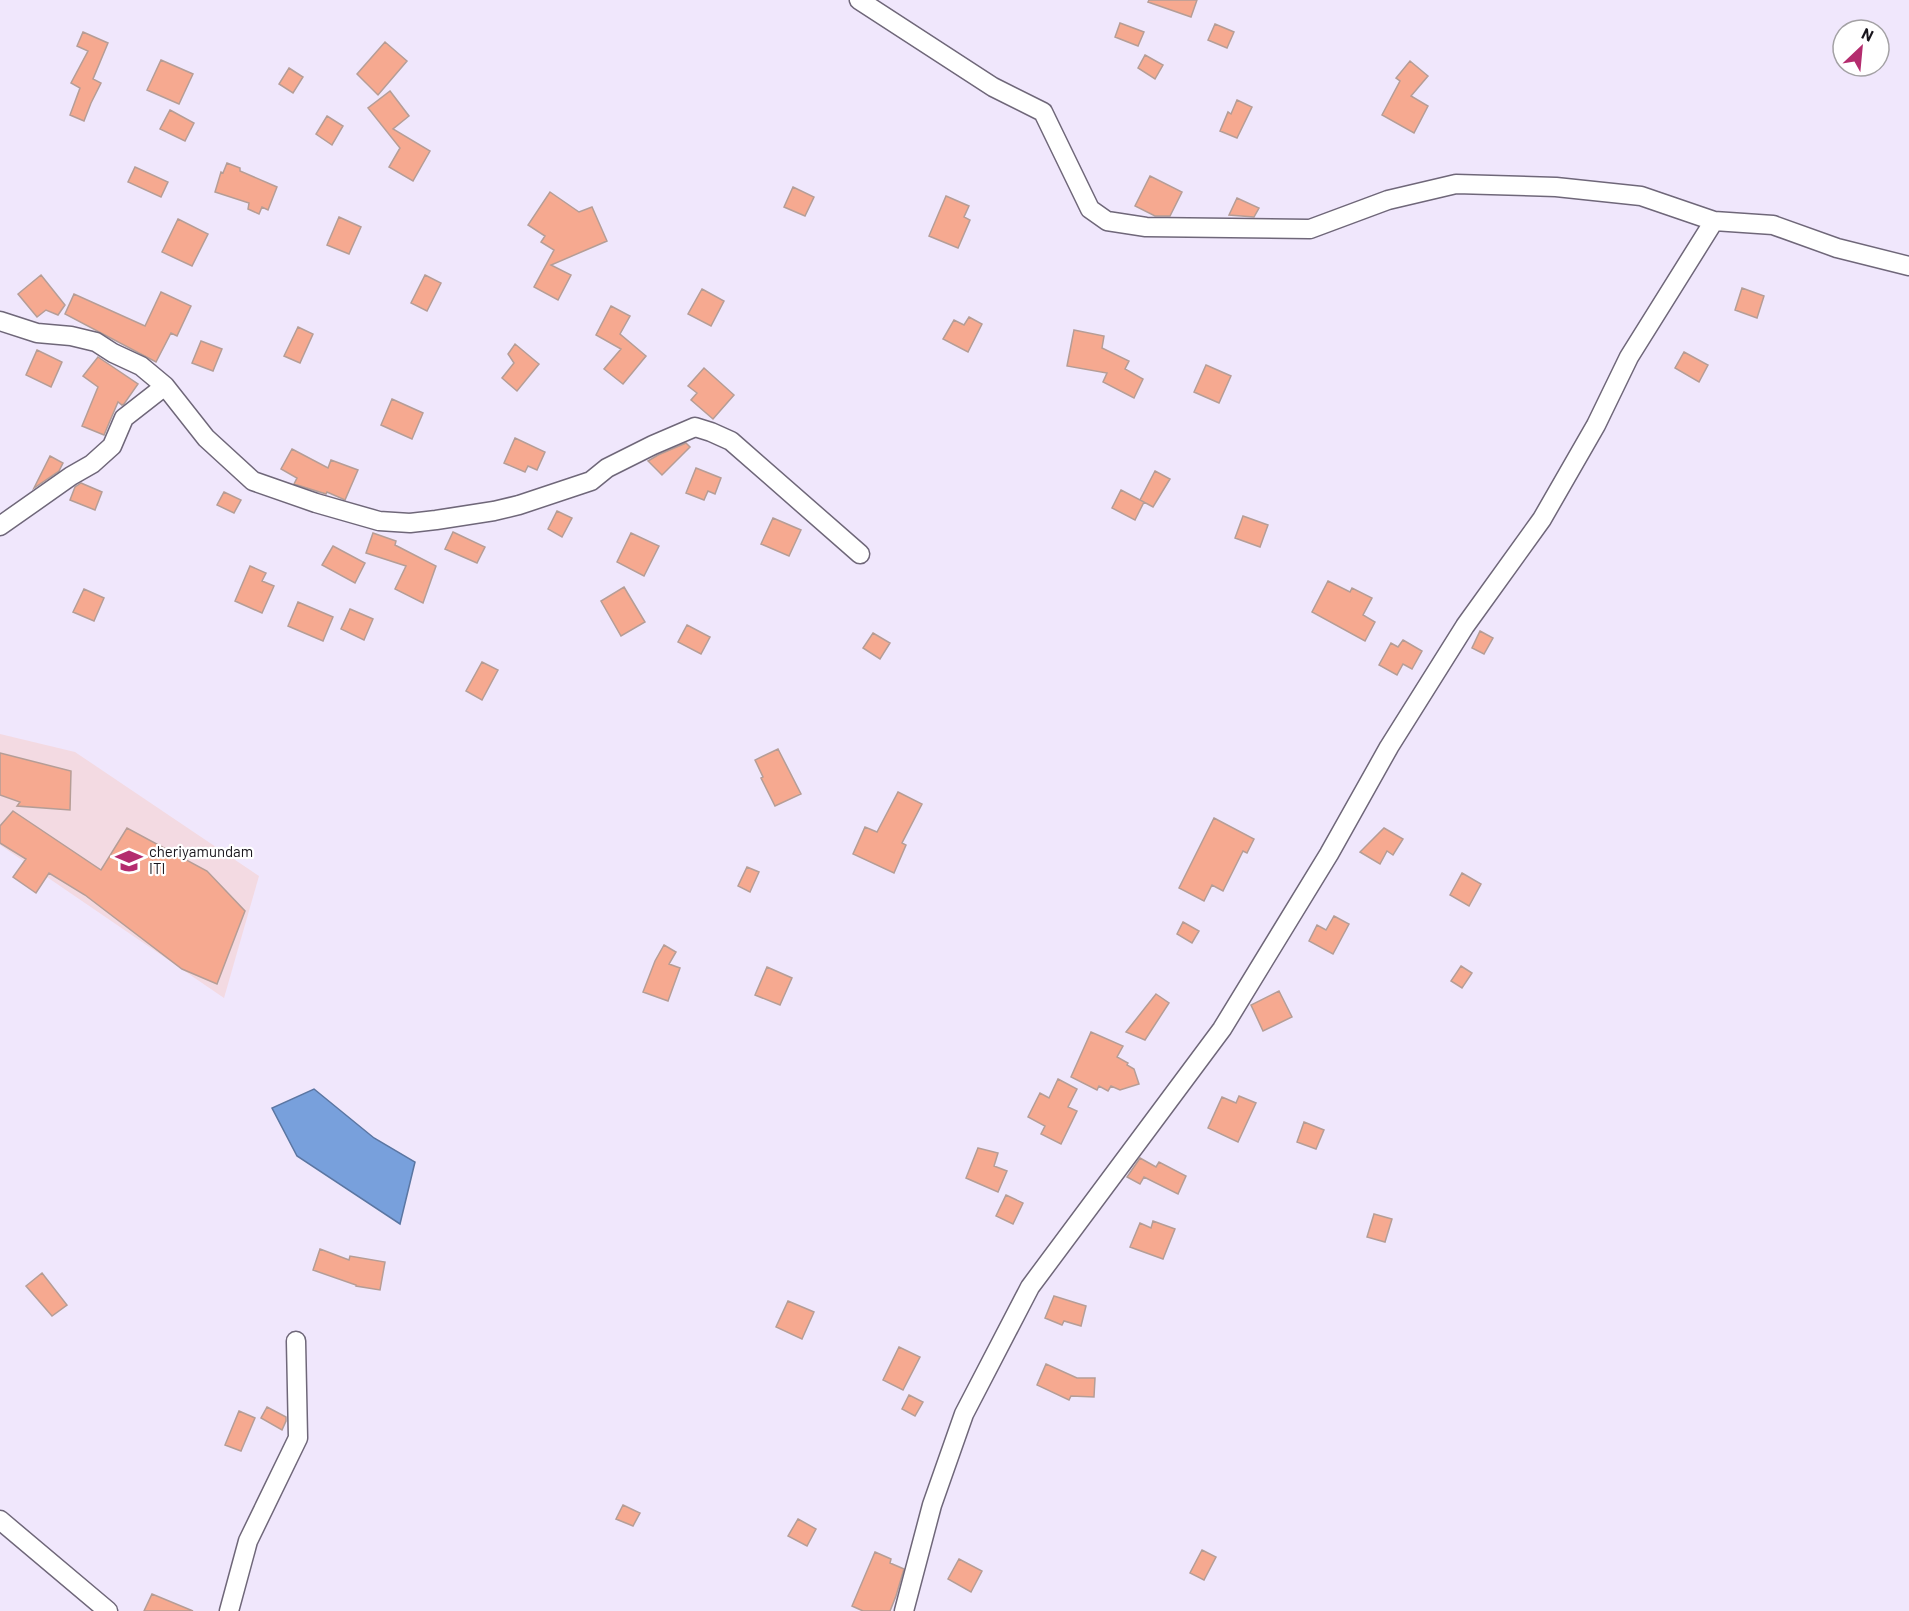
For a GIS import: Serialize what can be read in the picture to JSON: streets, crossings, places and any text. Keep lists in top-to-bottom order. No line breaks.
{"places":{"school or university":["cheriyamundam ITI"]},"north":"top right"}
